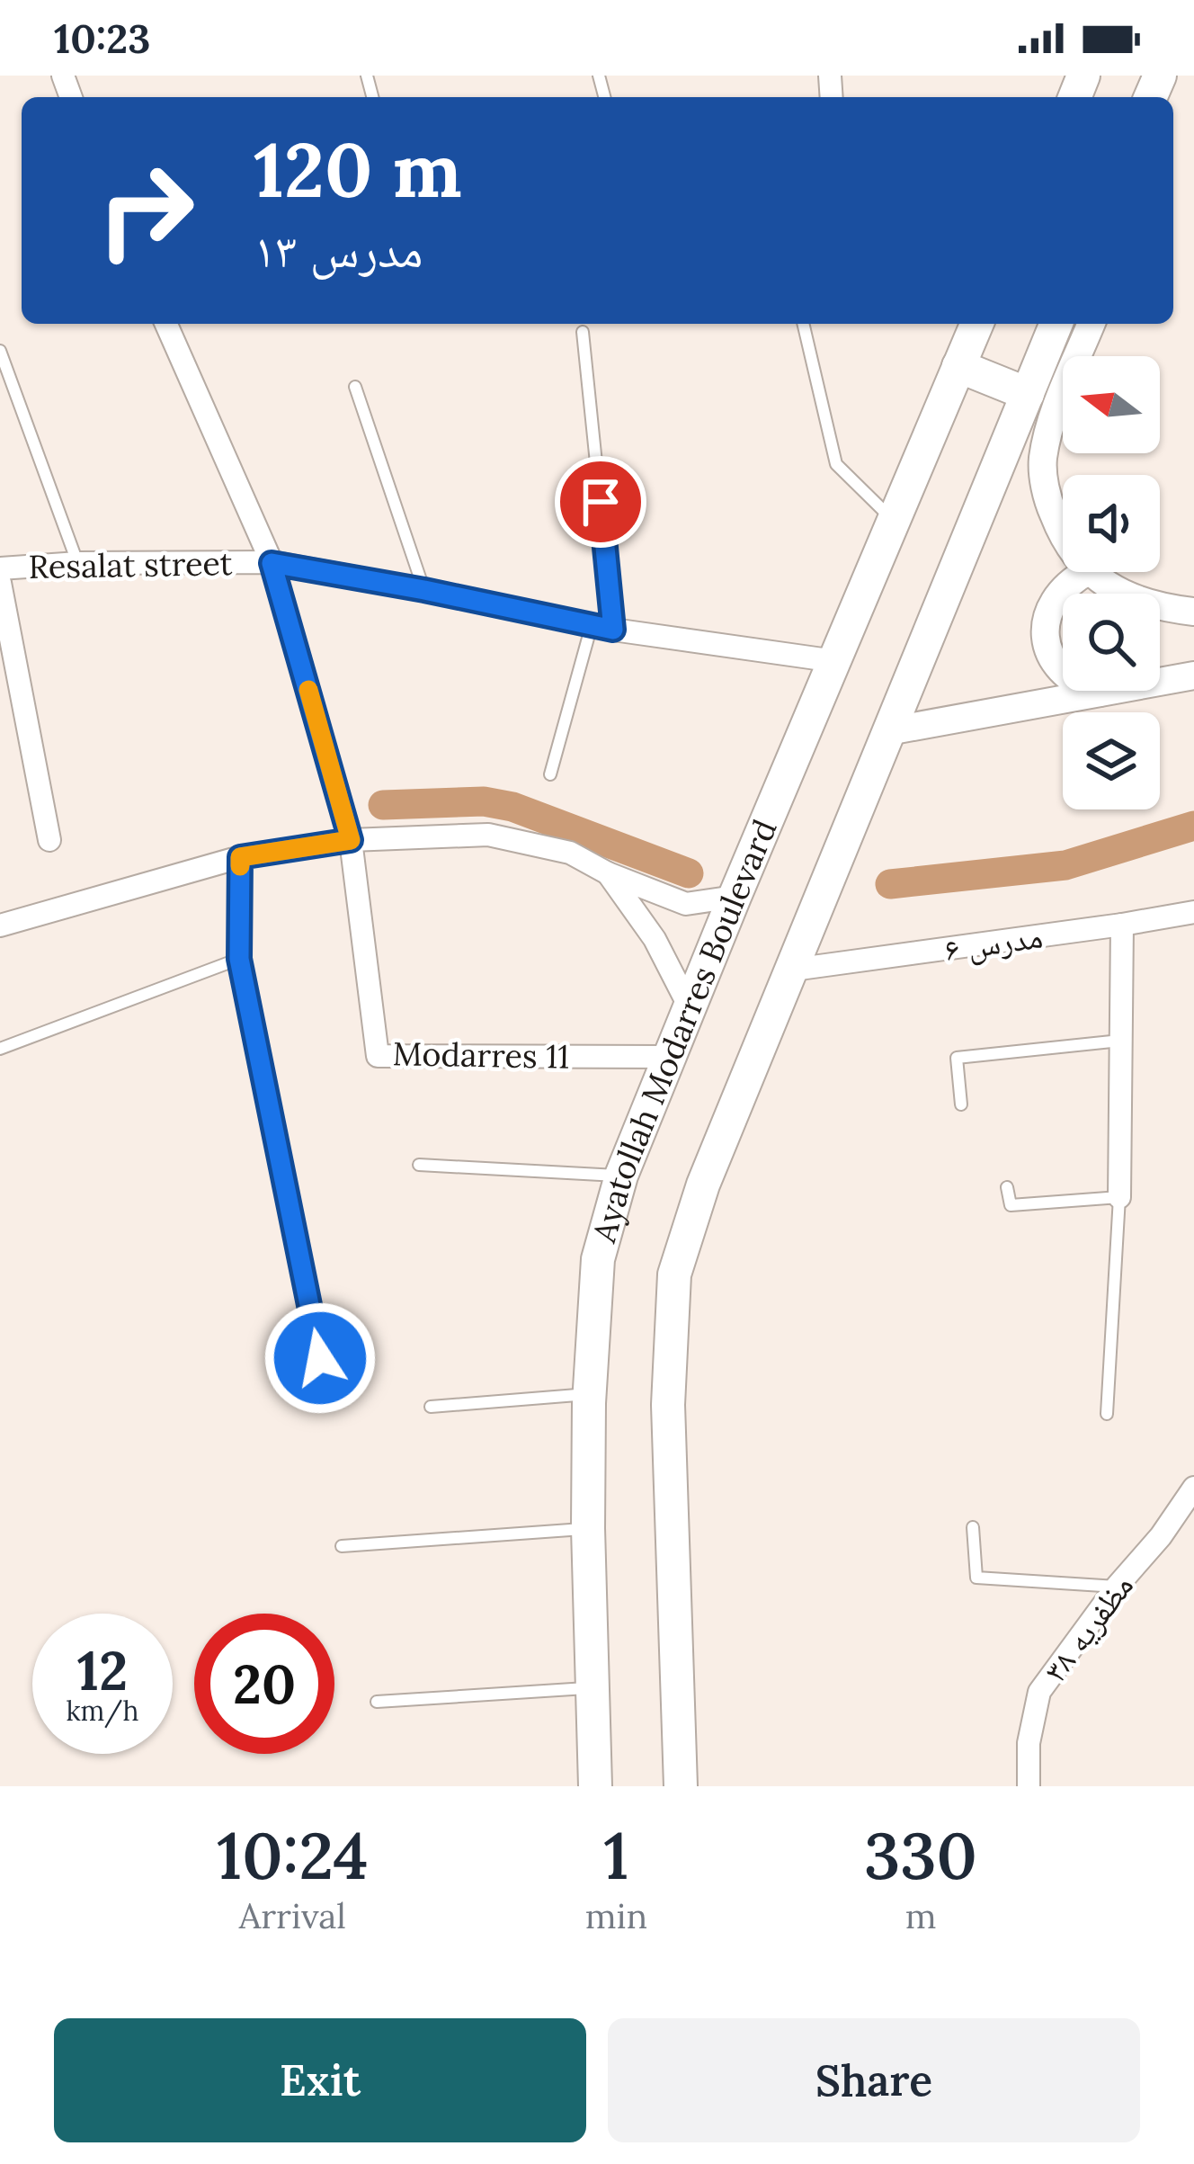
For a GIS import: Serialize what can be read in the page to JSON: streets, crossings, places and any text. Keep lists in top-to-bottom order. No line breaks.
{"streets":{"main road":["Ayatollah Modarres Boulevard"],"street":["Resalat street","مدرس ۶","Modarres 11","مظفریه ۳۸"]},"crossings":[["Resalat street","Ayatollah Modarres Boulevard"],["Ayatollah Modarres Boulevard","Modarres 11"]],"north":"left","page":{"status":"10:23","turn":["120 m","مدرس ۱۳"],"speed":"12 km/h","limit":"20","eta":["10:24","Arrival","1","min","330","m"],"buttons":["Exit","Share"]}}
